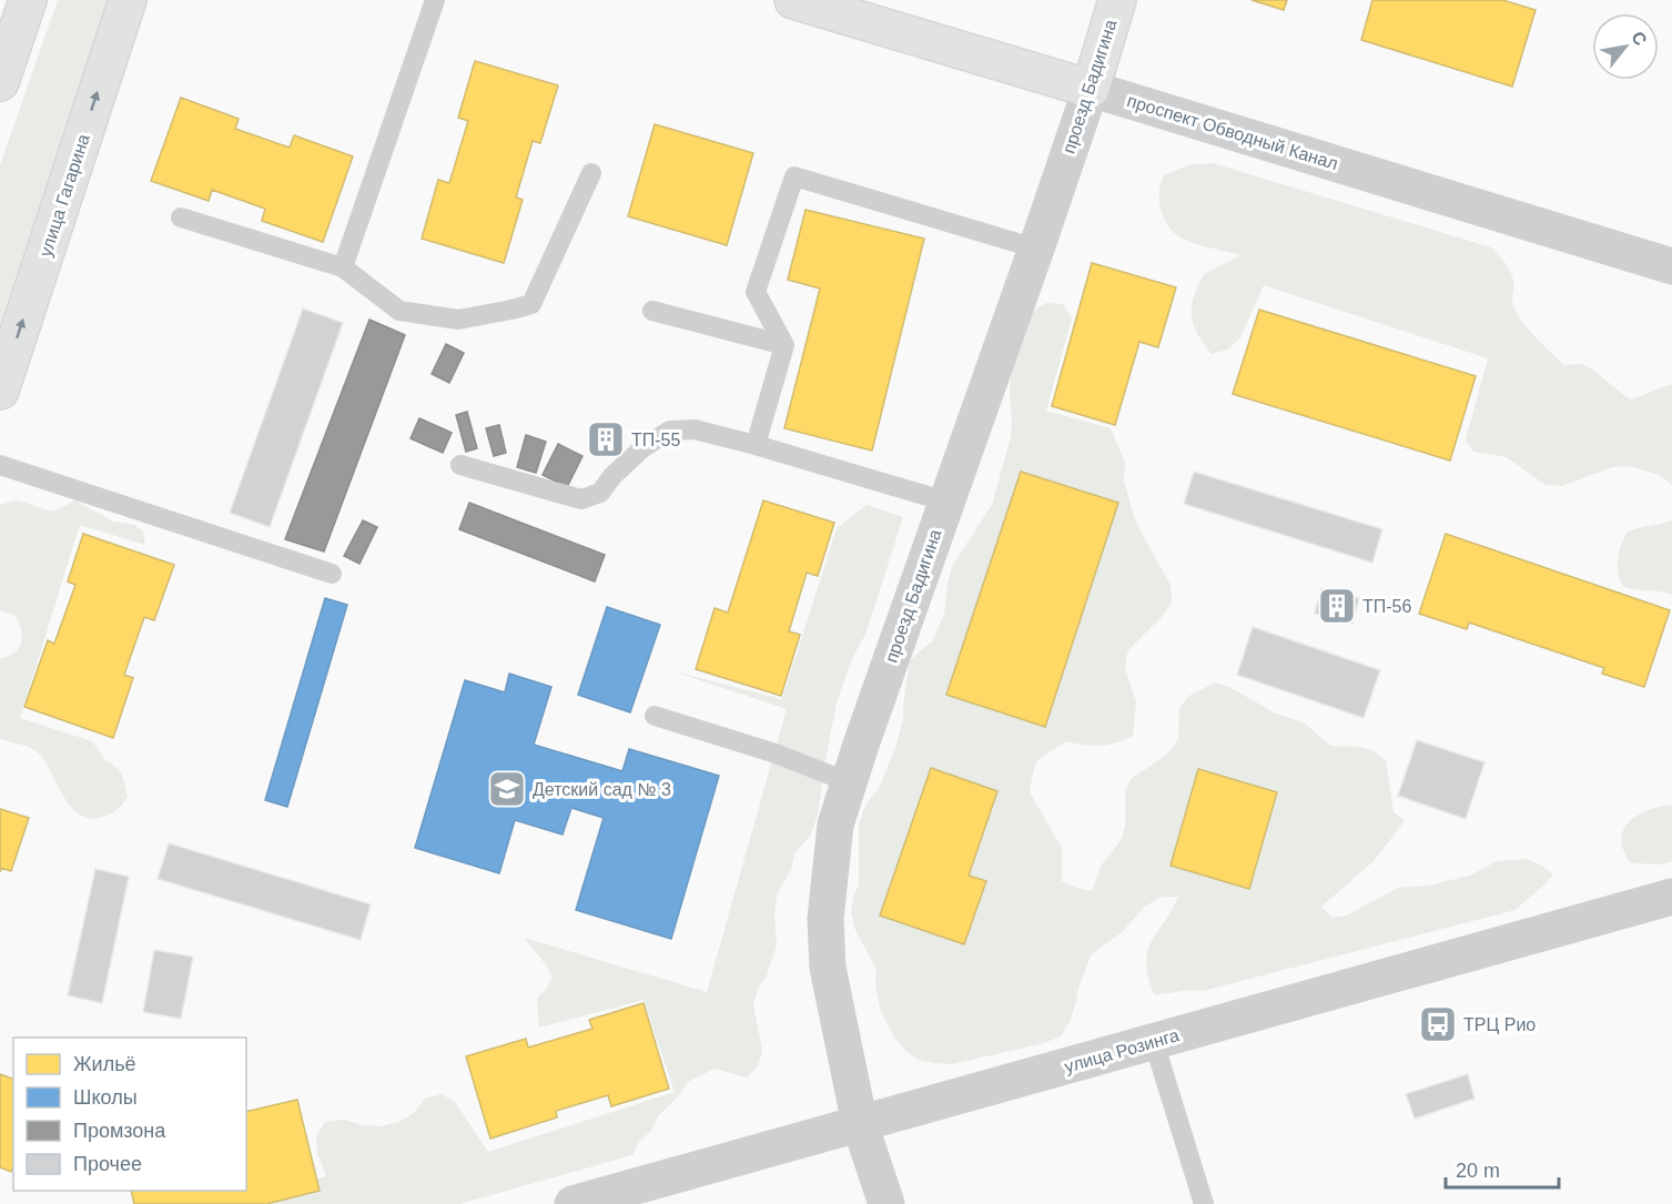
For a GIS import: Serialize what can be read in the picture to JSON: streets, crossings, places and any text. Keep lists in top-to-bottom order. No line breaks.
{"streets":{"main road":["проезд Бадигина","проспект Обводный Канал","улица Гагарина"],"street":["улица Розинга"]},"crossings":[["проезд Бадигина","проспект Обводный Канал"],["проезд Бадигина","улица Розинга"]],"one_way":["улица Гагарина"],"places":{"building":["ТП-55","ТП-56"],"school or university":["Детский сад № 3"],"bus stop":["ТРЦ Рио"]},"legend":["Жильё","Школы","Промзона","Прочее"],"scale_bar":"20 m","north":"top right"}
